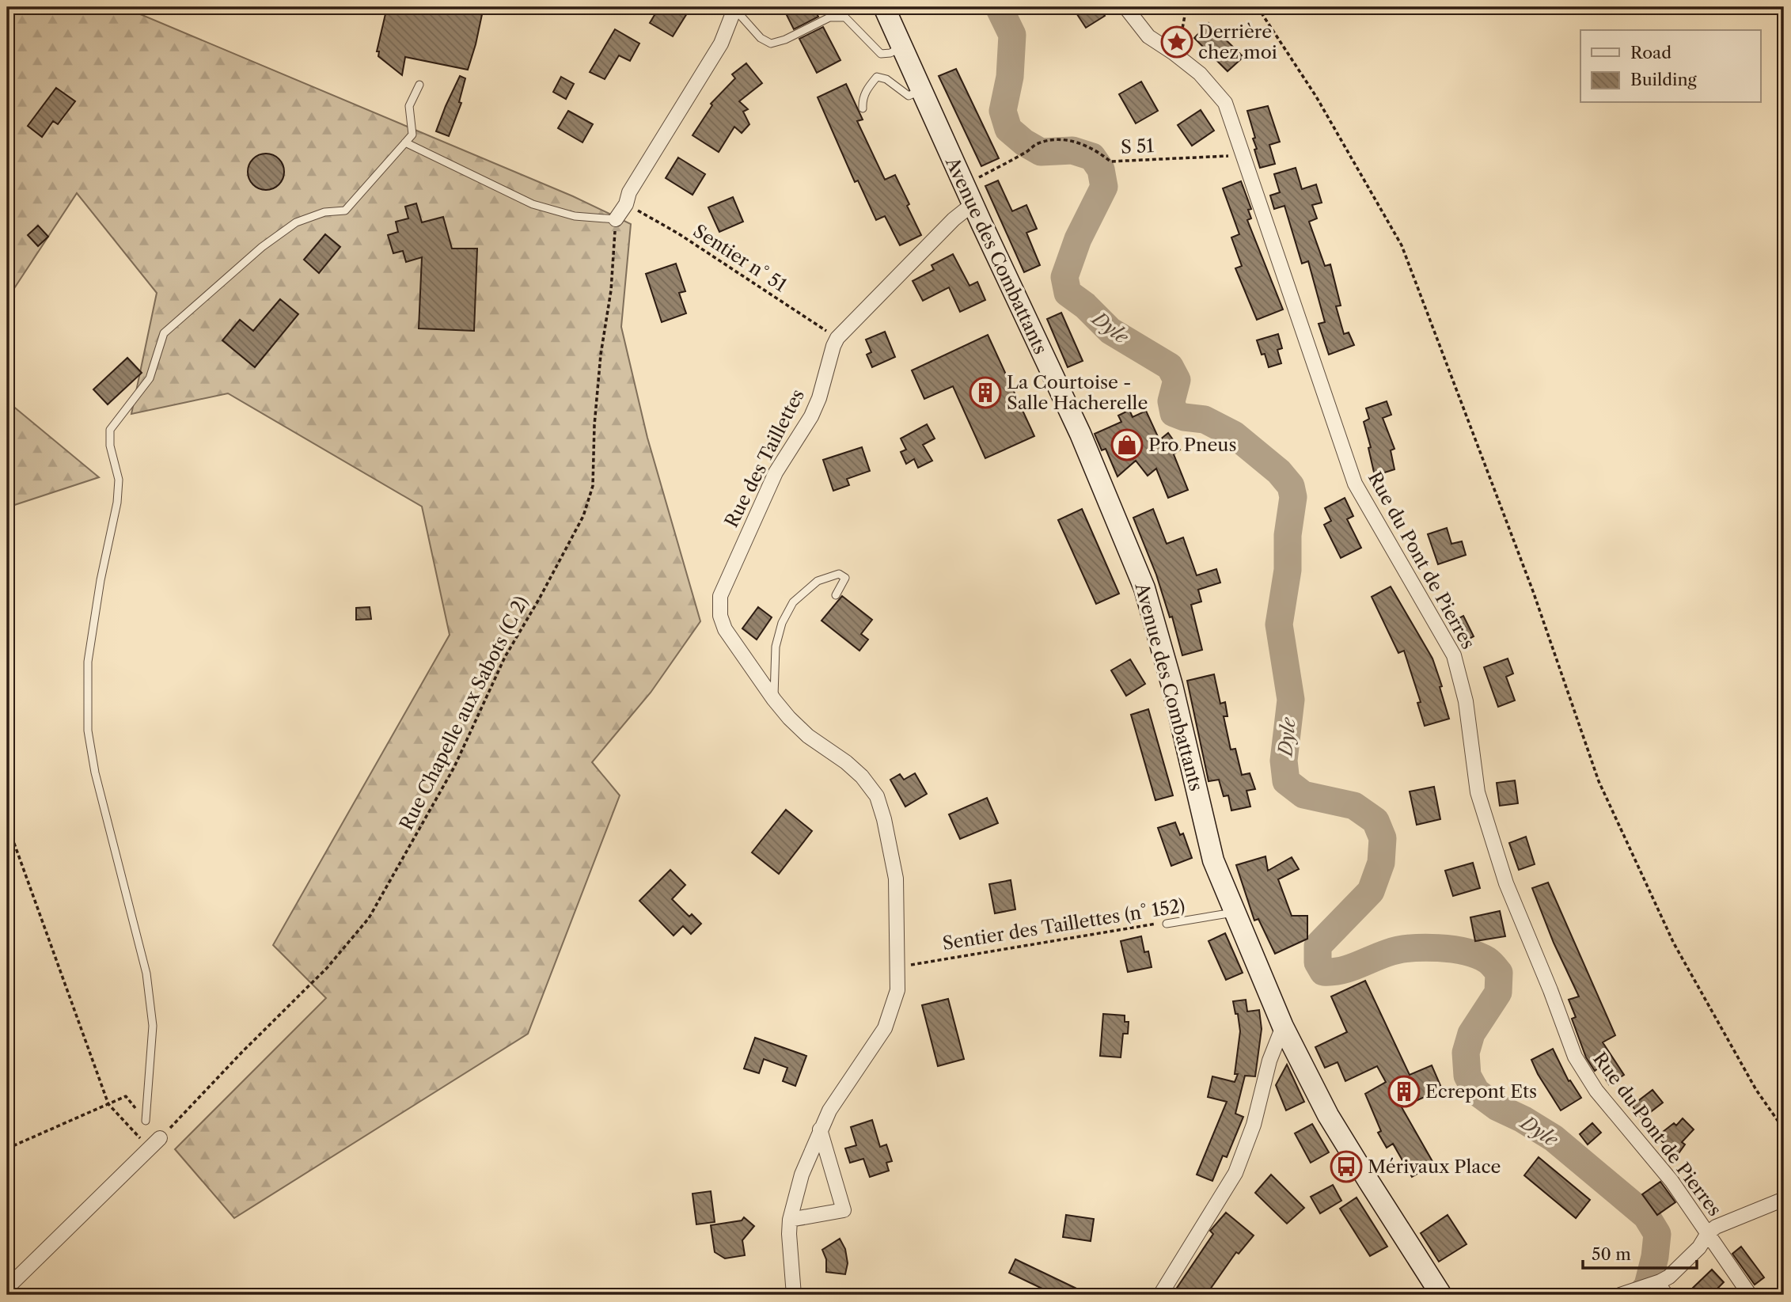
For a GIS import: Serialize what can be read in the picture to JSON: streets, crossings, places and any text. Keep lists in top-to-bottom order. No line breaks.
{"streets":{"main road":["Avenue des Combattants"],"street":["Rue des Taillettes","Rue du Pont de Pierres"],"lane":["Sentier des Taillettes (n° 152)"],"path":["S 51","Sentier n° 51","Rue Chapelle aux Sabots (C 2)"]},"crossings":[["S 51","Avenue des Combattants"],["S 51","Rue des Taillettes"],["S 51","Rue du Pont de Pierres"],["Avenue des Combattants","Rue des Taillettes"],["Avenue des Combattants","Sentier des Taillettes (n° 152)"],["Sentier n° 51","Rue des Taillettes"],["Rue des Taillettes","Sentier des Taillettes (n° 152)"]],"water":["Dyle"],"places":{"place":["Derrière chez moi"],"building":["La Courtoise - Salle Hacherelle","Ecrepont Ets"],"shop":["Pro Pneus"],"bus stop":["Mérivaux Place"]},"legend":["Road","Building"],"scale_bar":"50 m"}
